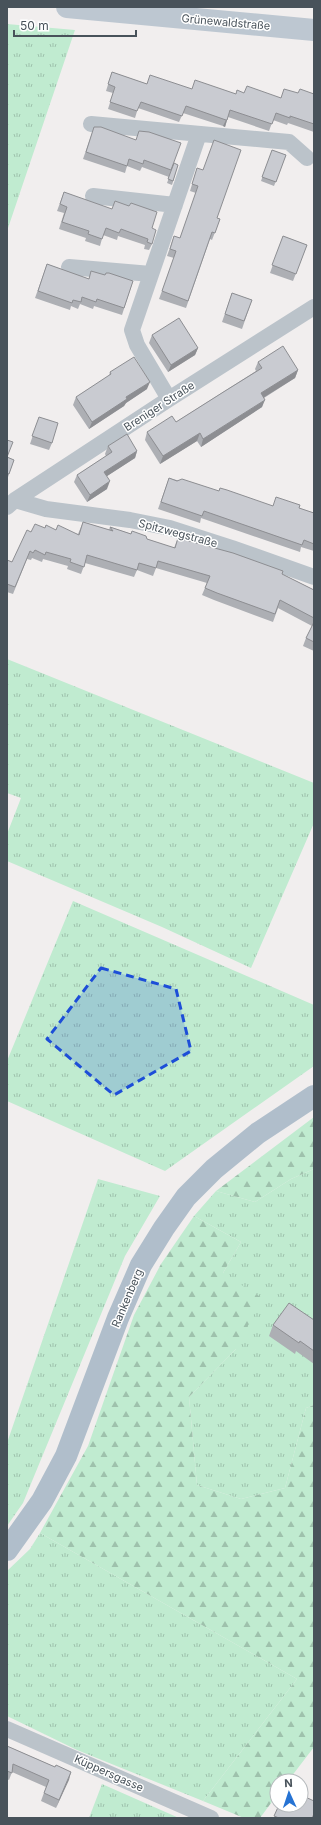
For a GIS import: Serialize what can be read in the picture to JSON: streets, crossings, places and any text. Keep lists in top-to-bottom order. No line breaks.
{"streets":{"main road":["Grünewaldstraße","Rankenberg"],"street":["Breniger Straße","Spitzwegstraße","Küppersgasse"]},"crossings":[["Breniger Straße","Spitzwegstraße"]],"scale_bar":"50 m","north":"top"}
